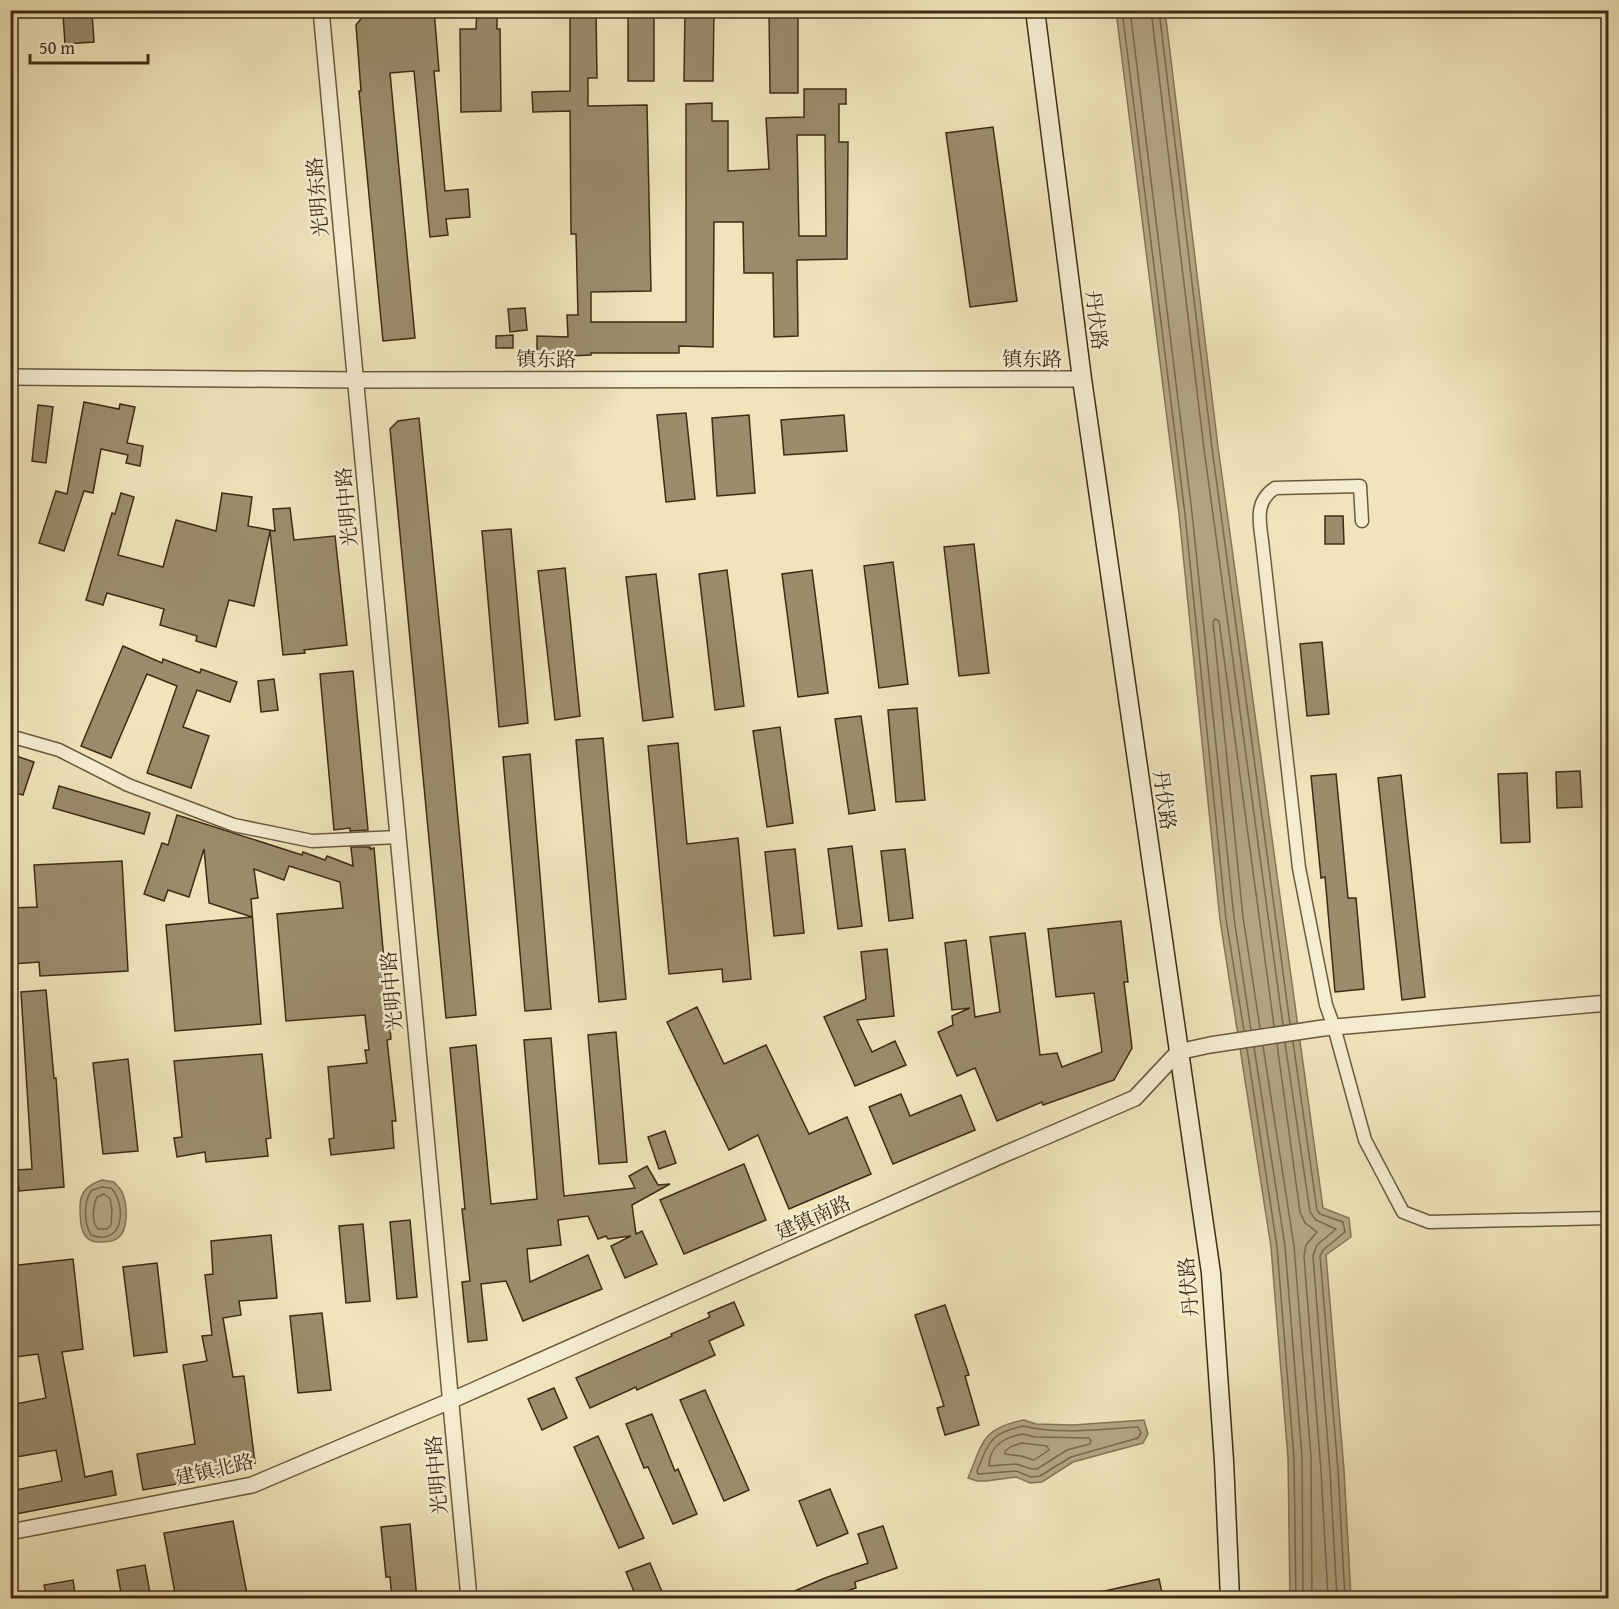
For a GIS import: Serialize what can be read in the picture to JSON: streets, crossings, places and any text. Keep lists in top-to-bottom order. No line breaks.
{"streets":{"main road":["丹伏路"],"street":["光明东路","镇东路","光明中路","建镇南路","建镇北路"]},"crossings":[["光明东路","镇东路"],["光明东路","光明中路"],["丹伏路","镇东路"],["丹伏路","建镇南路"],["镇东路","光明中路"],["光明中路","建镇南路"],["光明中路","建镇北路"],["建镇南路","建镇北路"]],"scale_bar":"50 m"}
